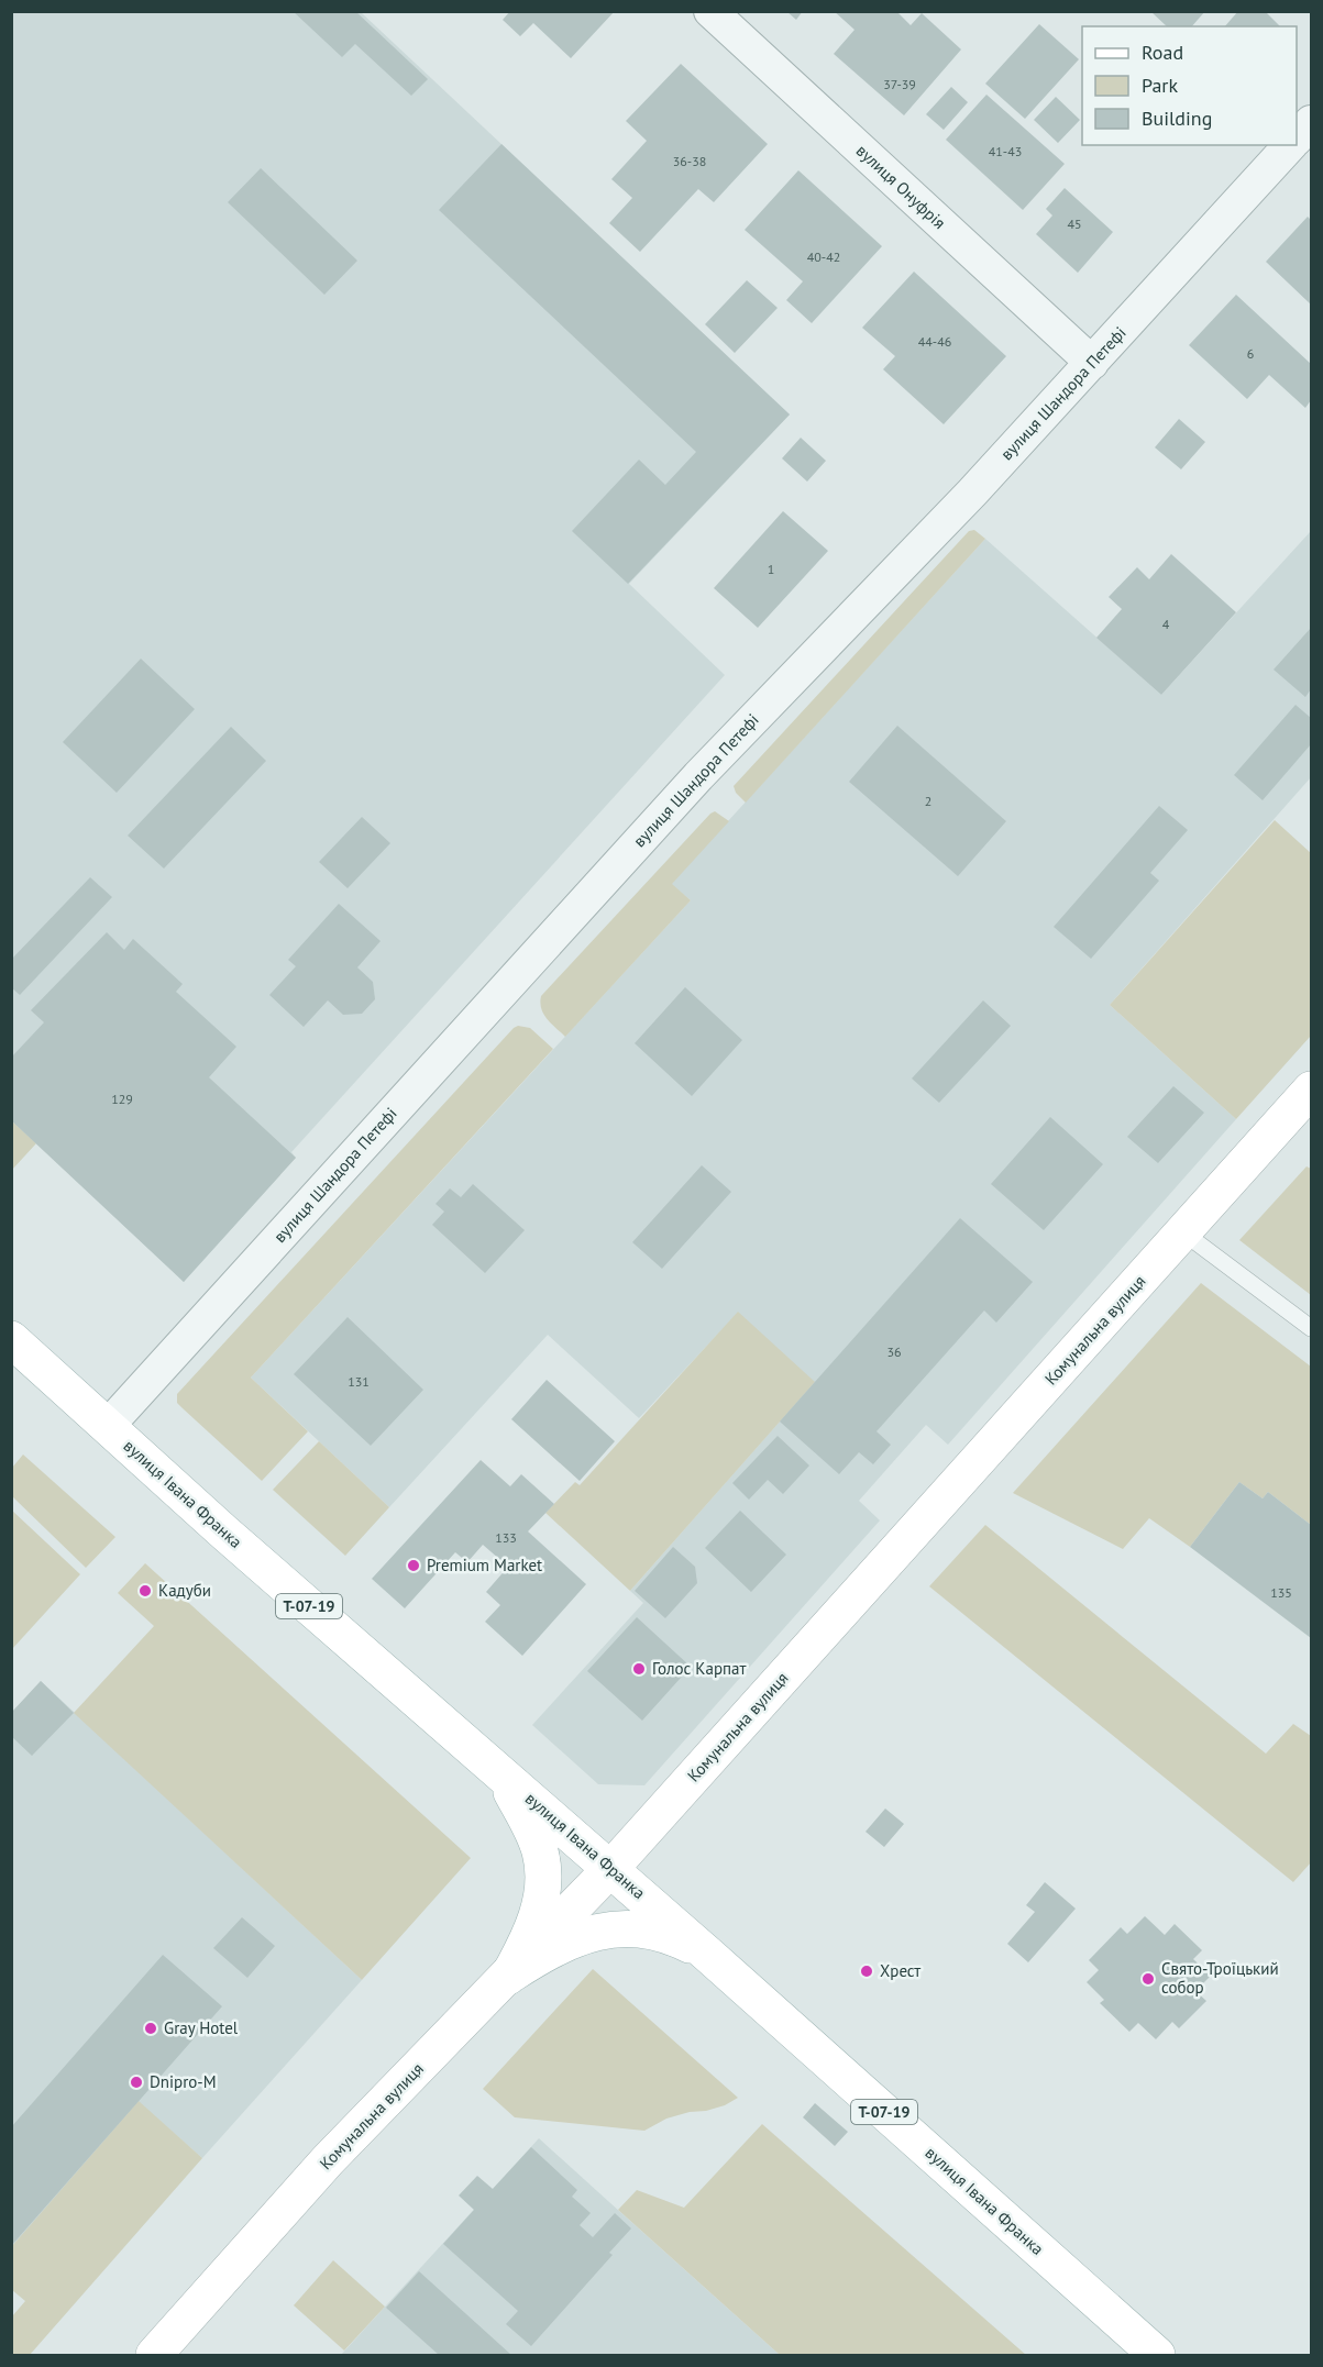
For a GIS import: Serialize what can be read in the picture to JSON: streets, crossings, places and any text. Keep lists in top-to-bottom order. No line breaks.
{"streets":{"main road":["Комунальна вулиця","вулиця Івана Франка","Т-07-19"],"street":["вулиця Онуфрія","вулиця Шандора Петефі"]},"crossings":[["вулиця Онуфрія","вулиця Шандора Петефі"],["вулиця Шандора Петефі","вулиця Івана Франка"],["Комунальна вулиця","вулиця Івана Франка"]],"places":["Premium Market","Кадуби","Голос Карпат","Хрест","Свято-Троїцький собор","Gray Hotel","Dnipro-M"],"house_numbers":["37-39","41-43","36-38","45","40-42","44-46","6","1","4","2","129","36","131","133","135"],"legend":["Road","Park","Building"]}
